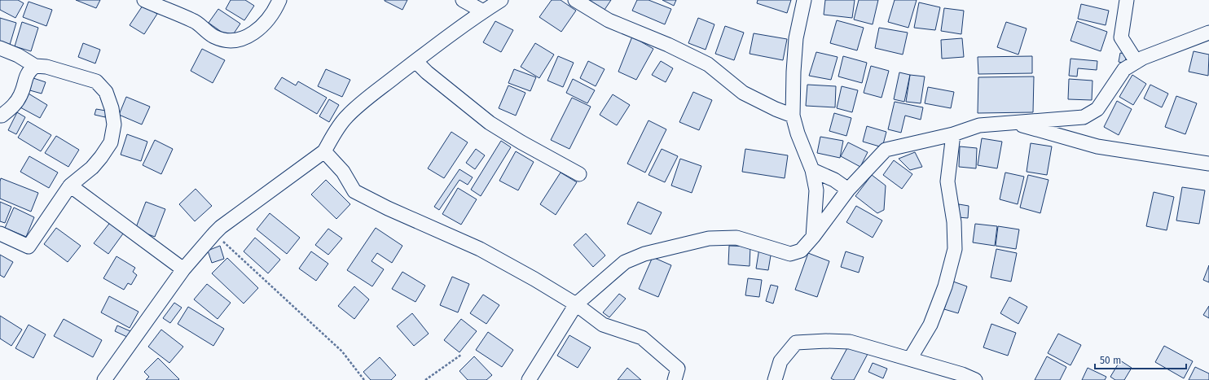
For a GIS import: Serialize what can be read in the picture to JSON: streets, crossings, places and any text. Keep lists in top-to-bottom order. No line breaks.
{"scale_bar":"50 m"}
